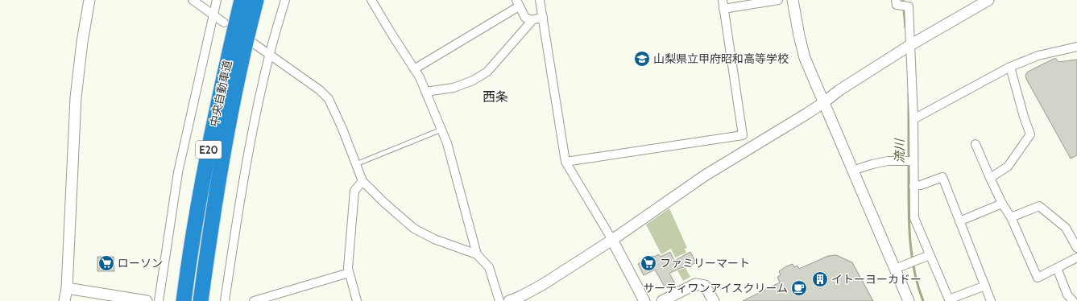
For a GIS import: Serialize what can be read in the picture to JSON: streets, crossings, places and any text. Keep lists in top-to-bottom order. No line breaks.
{"streets":{"highway":["中央自動車道","E20"]},"districts":["西条"],"water":["流川"],"places":{"school or university":["山梨県立甲府昭和高等学校"],"supermarket":["ローソン","ファミリーマート"],"building":["イトーヨーカドー"],"cafe":["サーティワンアイスクリーム"]}}
